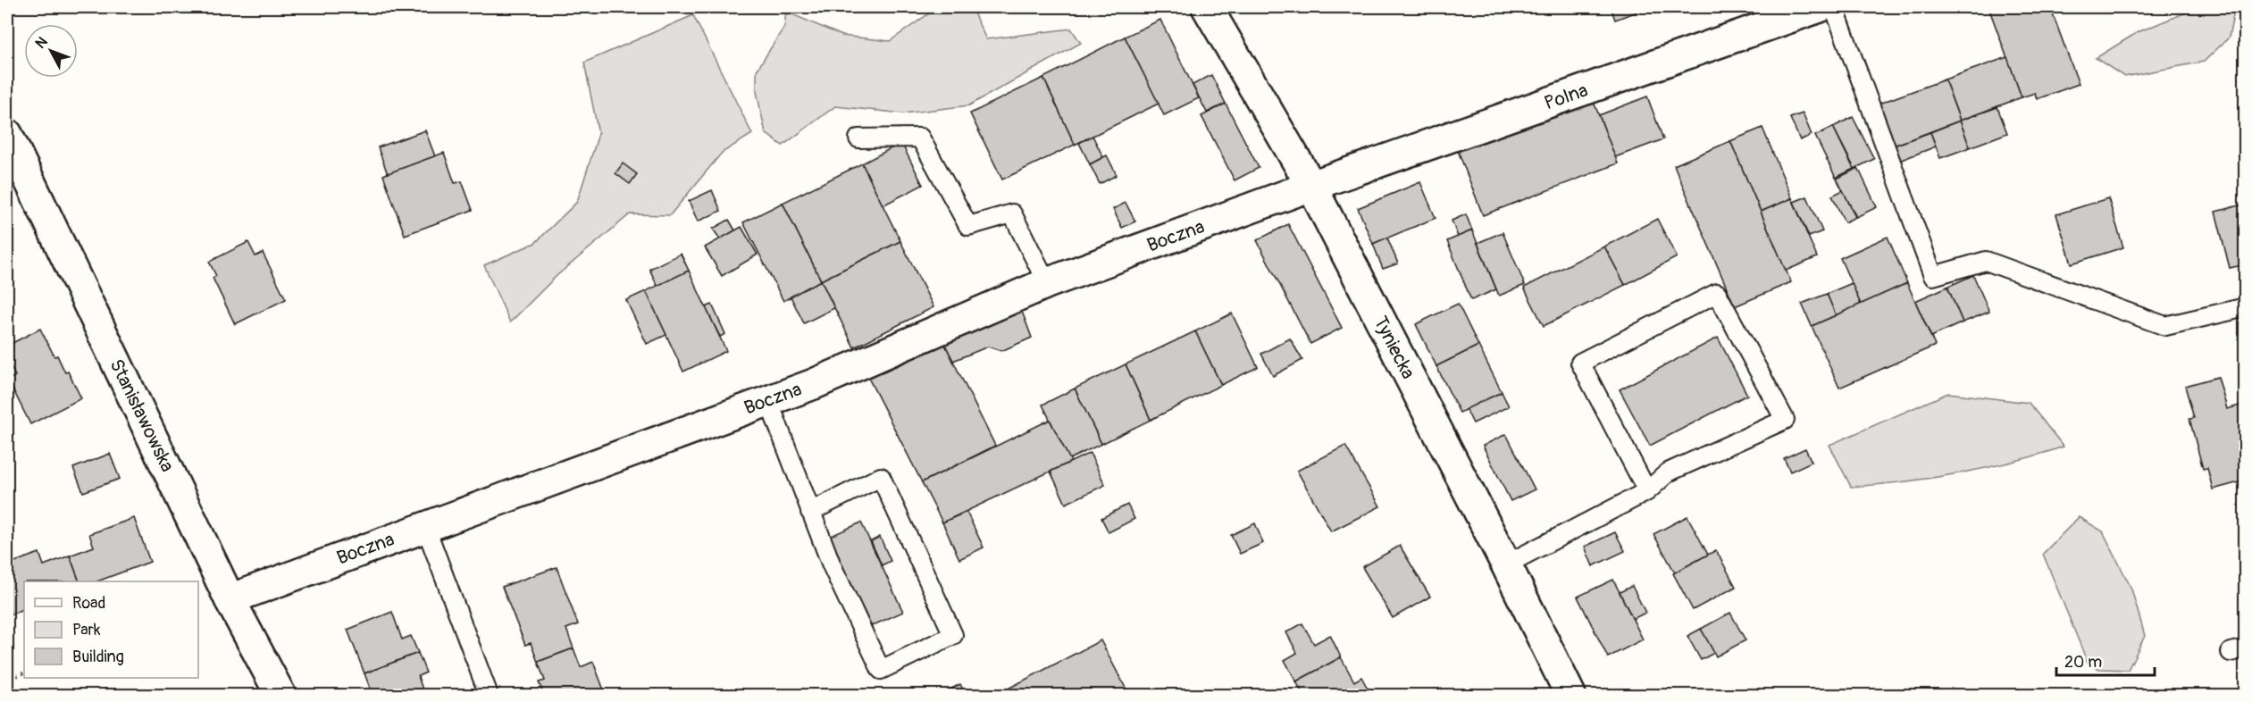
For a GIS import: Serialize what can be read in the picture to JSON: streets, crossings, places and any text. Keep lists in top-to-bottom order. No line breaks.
{"streets":{"street":["Polna","Boczna","Tyniecka","Stanisławowska"]},"crossings":[["Polna","Boczna"],["Polna","Tyniecka"],["Boczna","Tyniecka"],["Boczna","Stanisławowska"]],"legend":["Road","Park","Building"],"scale_bar":"20 m","north":"top left"}
